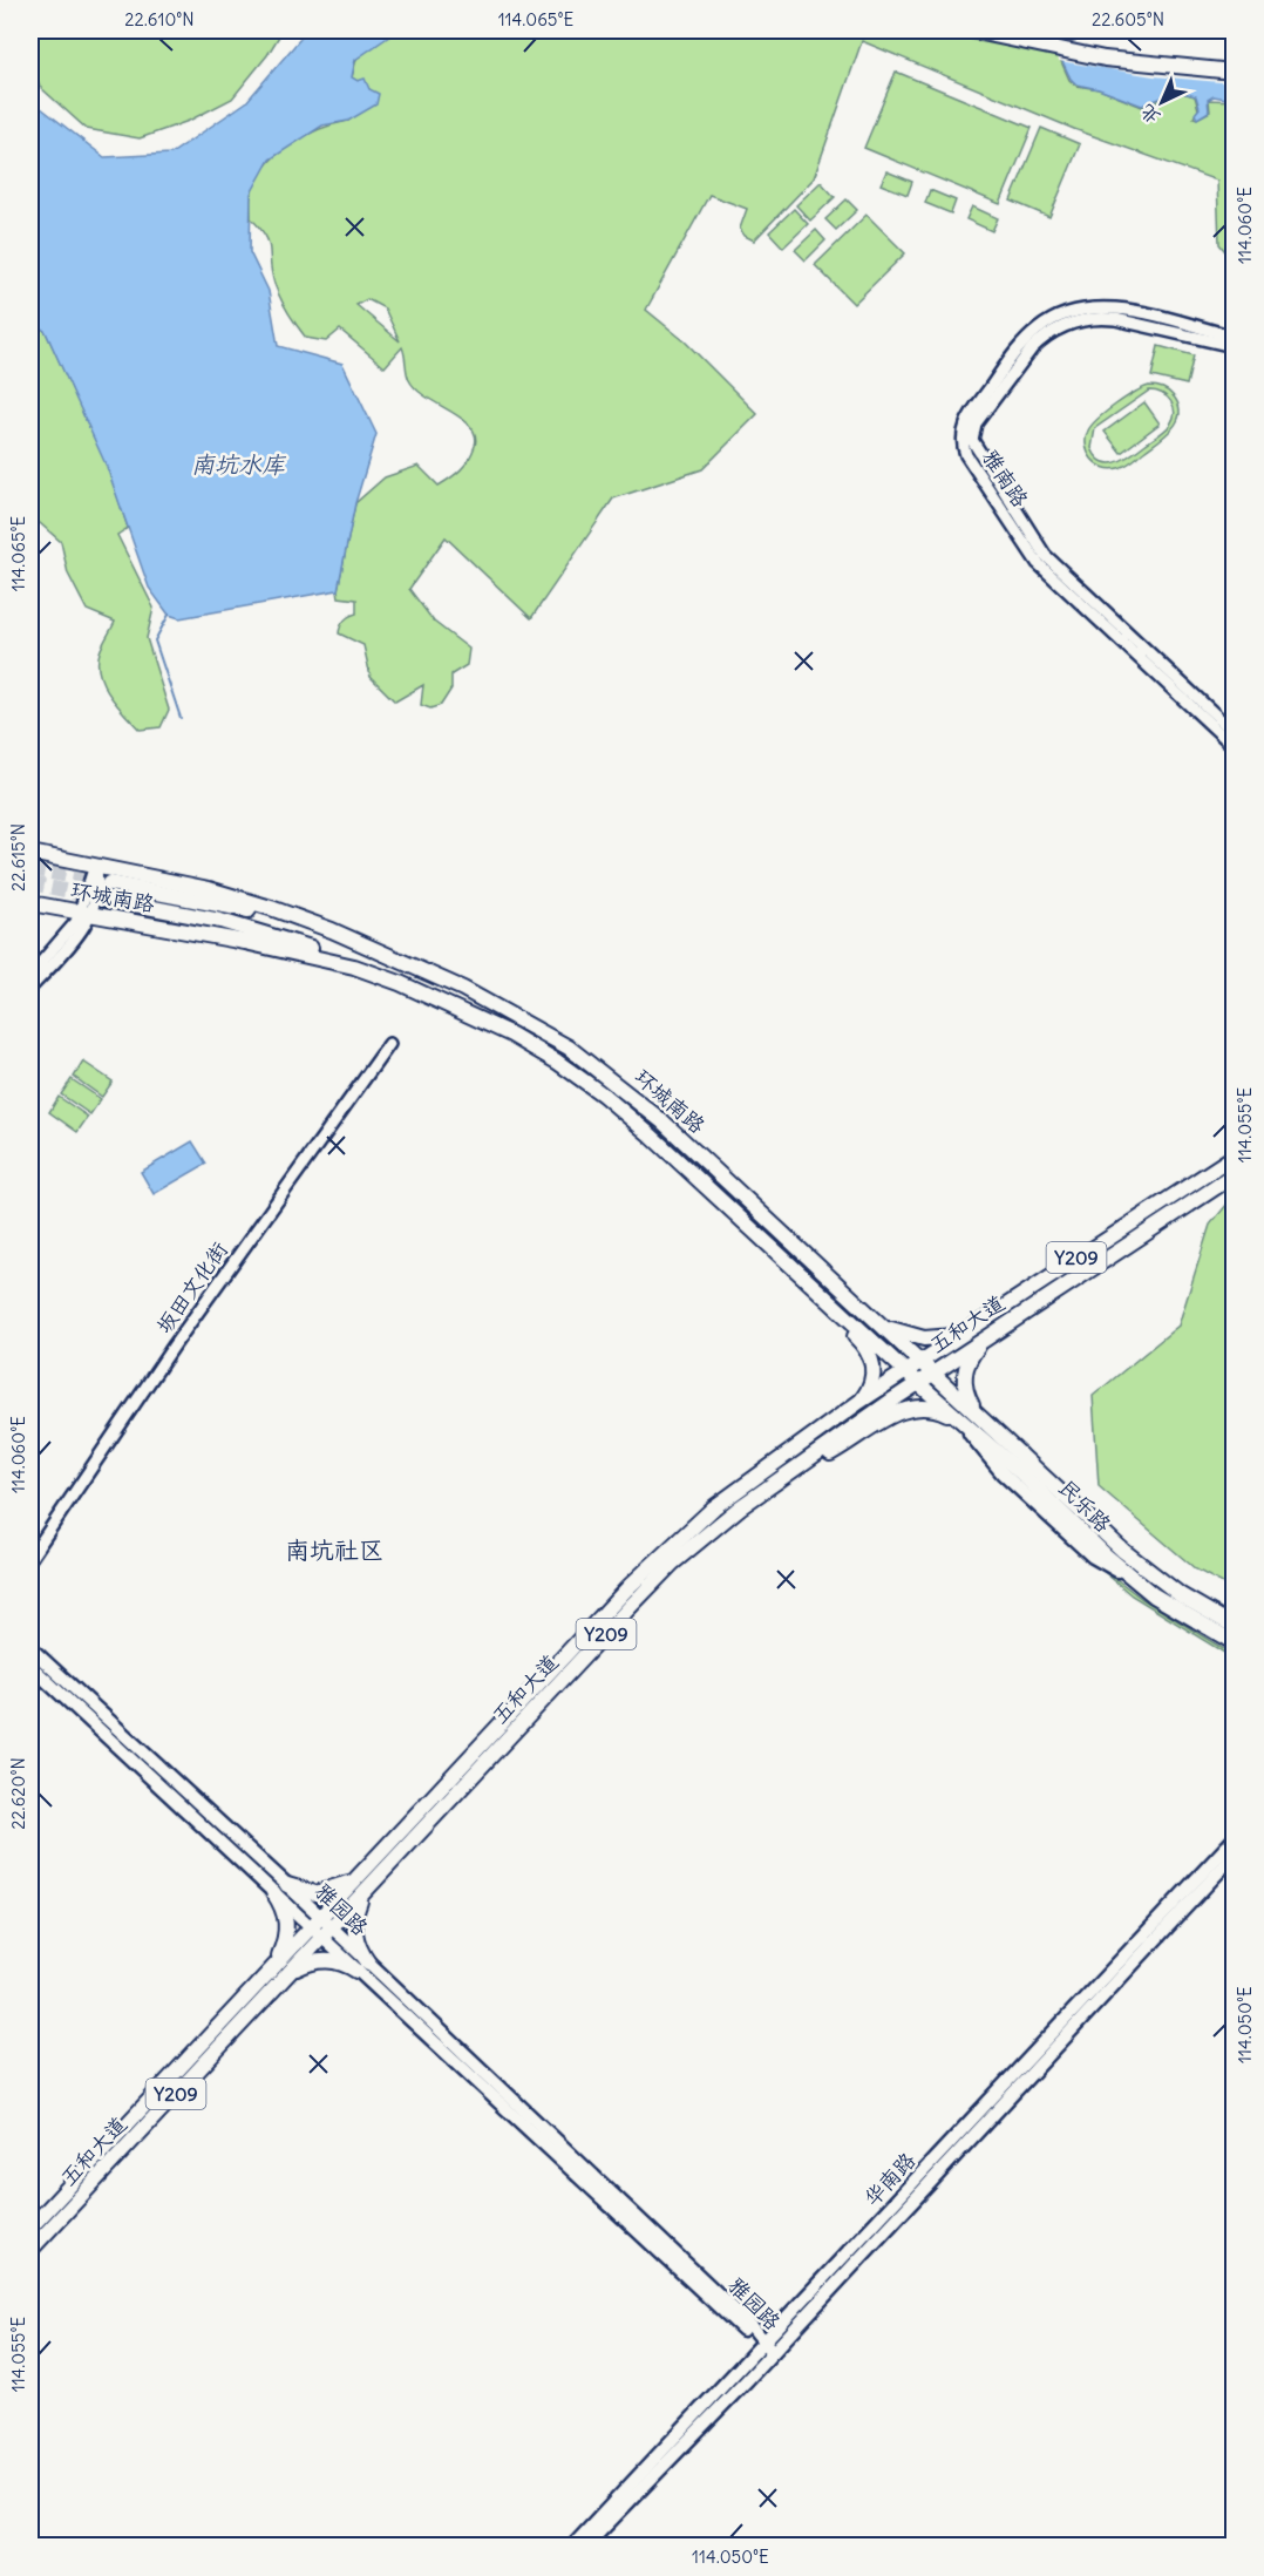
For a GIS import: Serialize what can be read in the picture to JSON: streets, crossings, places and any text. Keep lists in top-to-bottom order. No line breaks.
{"streets":{"main road":["环城南路","Y209","五和大道","民乐路","雅园路","华南路"],"street":["雅南路","坂田文化街"]},"crossings":[["环城南路","五和大道"],["环城南路","民乐路"],["五和大道","民乐路"],["五和大道","雅园路"],["雅园路","华南路"]],"districts":["南坑社区"],"water":["南坑水库"],"north":"bottom left","coordinates":["22.610°N","114.065°E","22.605°N","114.060°E","22.615°N","114.055°E","22.620°N","114.050°E"]}
